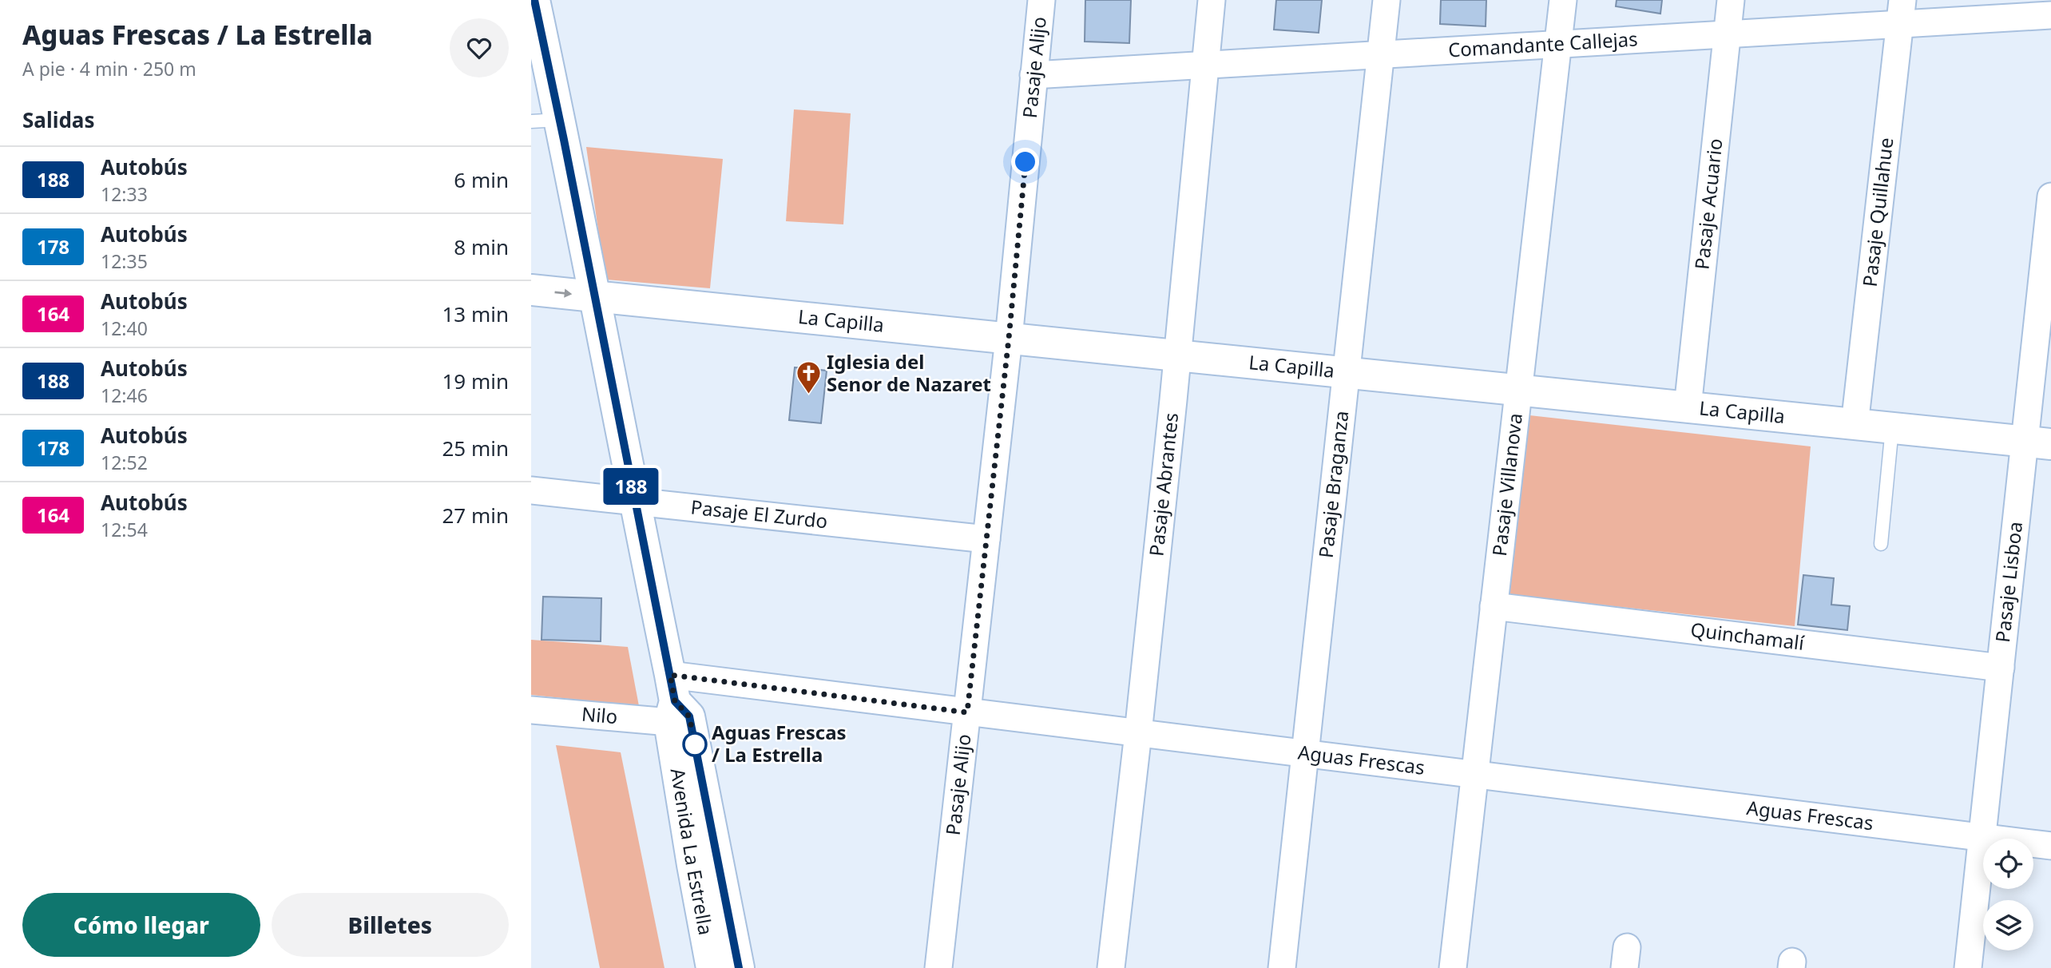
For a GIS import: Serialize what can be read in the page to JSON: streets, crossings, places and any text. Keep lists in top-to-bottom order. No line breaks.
{"streets":{"street":["Comandante Callejas","Pasaje Alijo","Pasaje Acuario","Pasaje Quillahue","La Capilla","Pasaje Abrantes","Pasaje Braganza","Pasaje Villanova","Pasaje El Zurdo","Pasaje Lisboa","Quinchamalí","Nilo","Aguas Frescas","Avenida La Estrella"]},"crossings":[["Comandante Callejas","Pasaje Alijo"],["Comandante Callejas","Pasaje Acuario"],["Comandante Callejas","Pasaje Quillahue"],["Comandante Callejas","Pasaje Abrantes"],["Comandante Callejas","Pasaje Braganza"],["Comandante Callejas","Pasaje Villanova"],["Pasaje Alijo","La Capilla"],["Pasaje Alijo","Pasaje El Zurdo"],["Pasaje Alijo","Aguas Frescas"],["Pasaje Acuario","La Capilla"],["Pasaje Quillahue","La Capilla"],["La Capilla","Pasaje Abrantes"],["La Capilla","Pasaje Braganza"],["La Capilla","Pasaje Villanova"],["La Capilla","Pasaje Lisboa"],["La Capilla","Avenida La Estrella"],["Pasaje Abrantes","Aguas Frescas"],["Pasaje Braganza","Aguas Frescas"],["Pasaje Villanova","Quinchamalí"],["Pasaje Villanova","Aguas Frescas"],["Pasaje El Zurdo","Avenida La Estrella"],["Pasaje Lisboa","Quinchamalí"],["Pasaje Lisboa","Aguas Frescas"],["Nilo","Aguas Frescas"],["Nilo","Avenida La Estrella"],["Aguas Frescas","Avenida La Estrella"]],"places":{"church":["Iglesia del Senor de Nazaret"],"other":["Aguas Frescas / La Estrella"]},"lines":["bus line 188"],"page":{"heading":[["Aguas Frescas / La Estrella","A pie · 4 min · 250 m"],"Salidas"],"on_map":"188","list":[{"mark":"188","name":"Autobús","note":"12:33","value":"6 min"},{"mark":"178","name":"Autobús","note":"12:35","value":"8 min"},{"mark":"164","name":"Autobús","note":"12:40","value":"13 min"},{"mark":"188","name":"Autobús","note":"12:46","value":"19 min"},{"mark":"178","name":"Autobús","note":"12:52","value":"25 min"},{"mark":"164","name":"Autobús","note":"12:54","value":"27 min"}],"buttons":["Cómo llegar","Billetes"]}}
